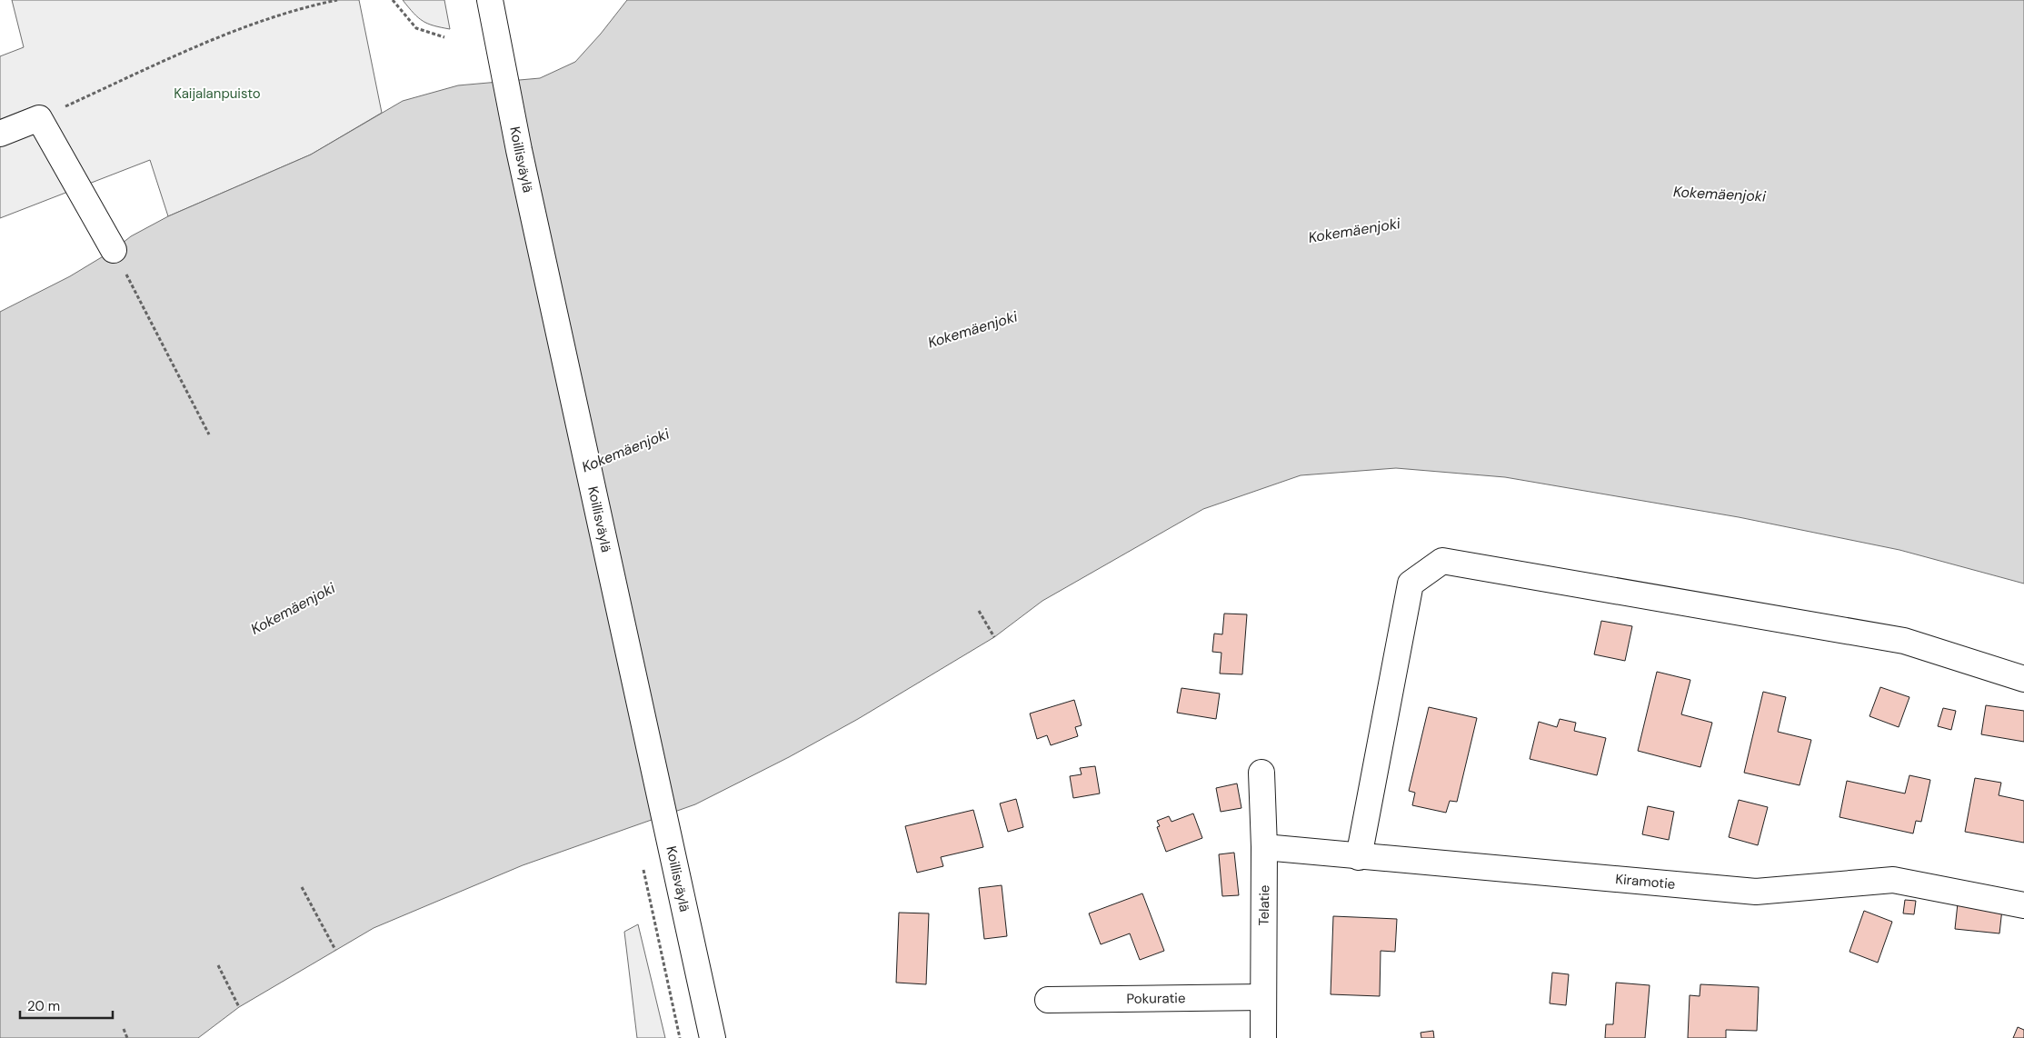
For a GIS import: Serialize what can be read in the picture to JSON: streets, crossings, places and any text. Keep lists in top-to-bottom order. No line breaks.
{"streets":{"street":["Koillisväylä","Kiramotie","Telatie","Pokuratie"]},"crossings":[["Kiramotie","Telatie"],["Telatie","Pokuratie"]],"water":["Kokemäenjoki"],"parks":["Kaijalanpuisto"],"scale_bar":"20 m"}
